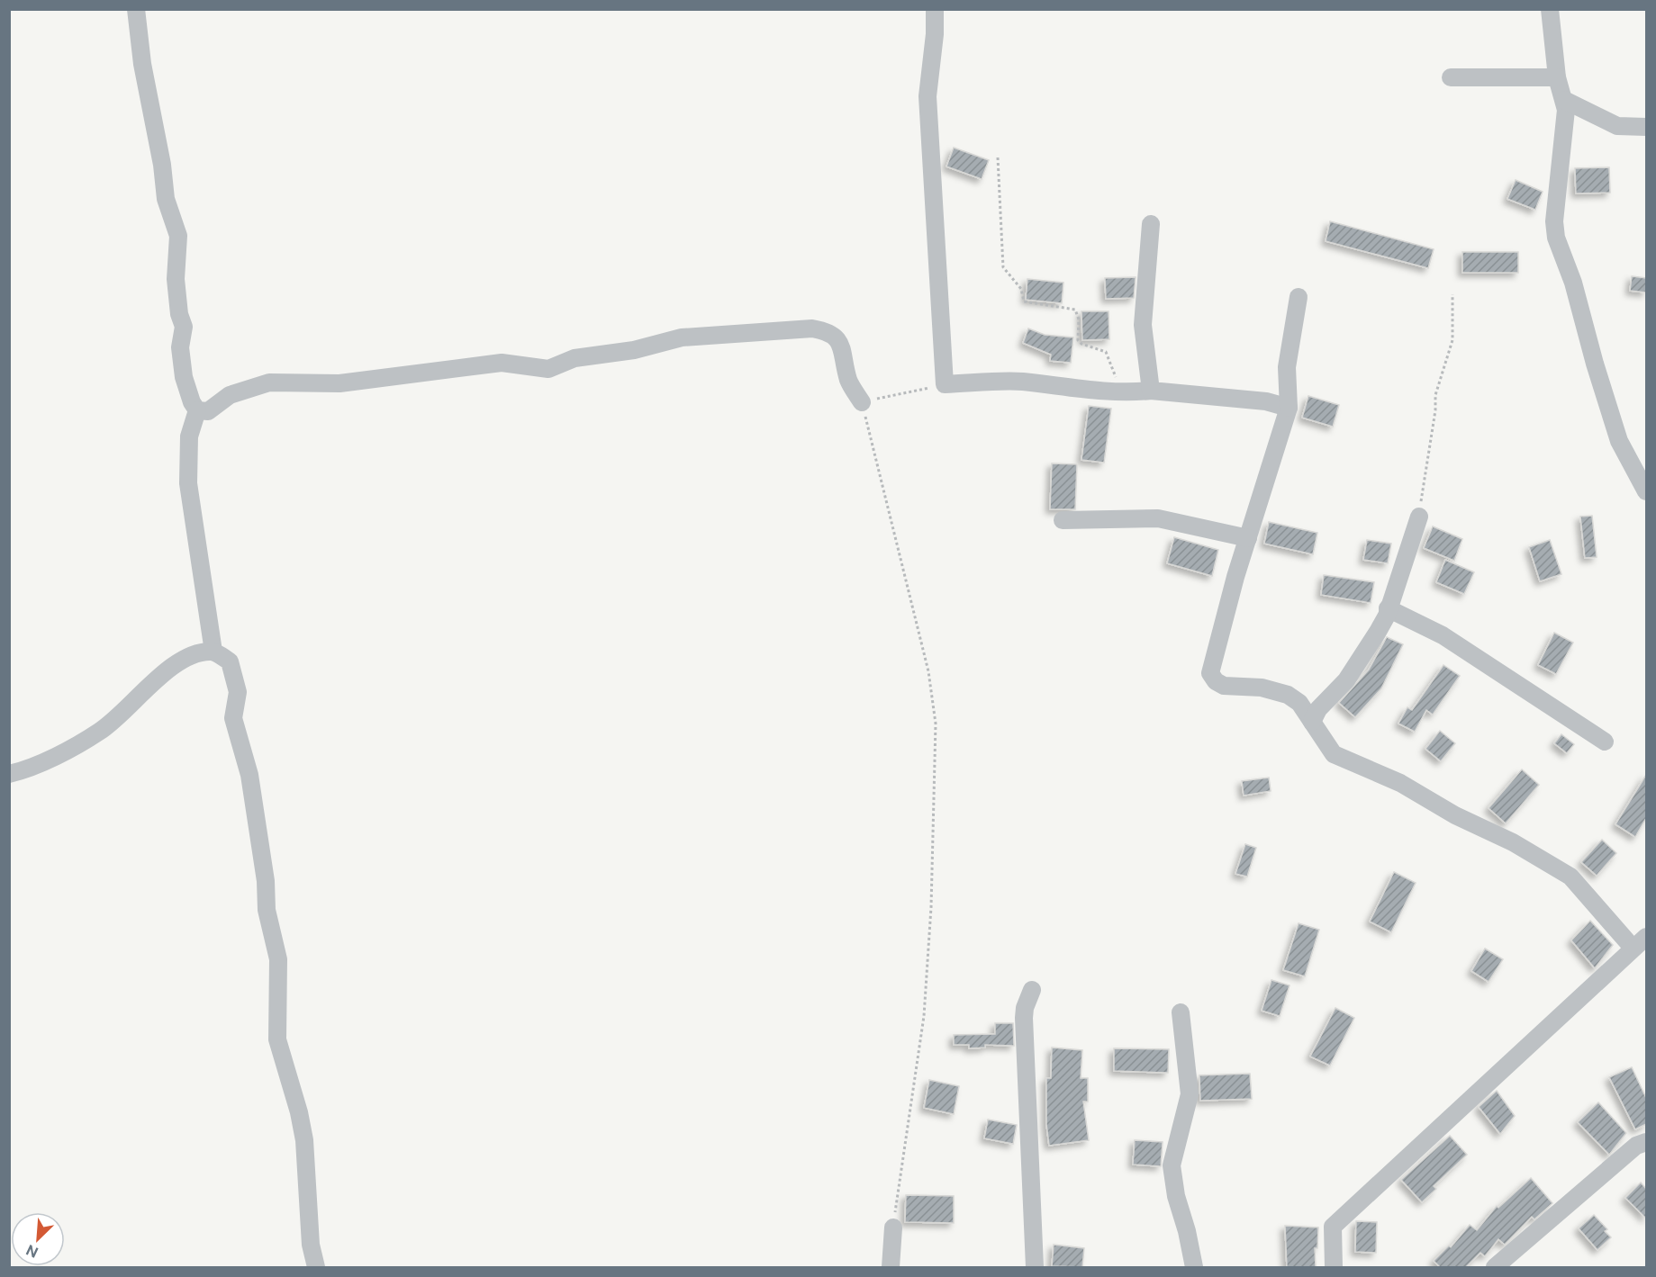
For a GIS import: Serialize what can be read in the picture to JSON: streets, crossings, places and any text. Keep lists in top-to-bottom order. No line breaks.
{"north":"bottom left"}
